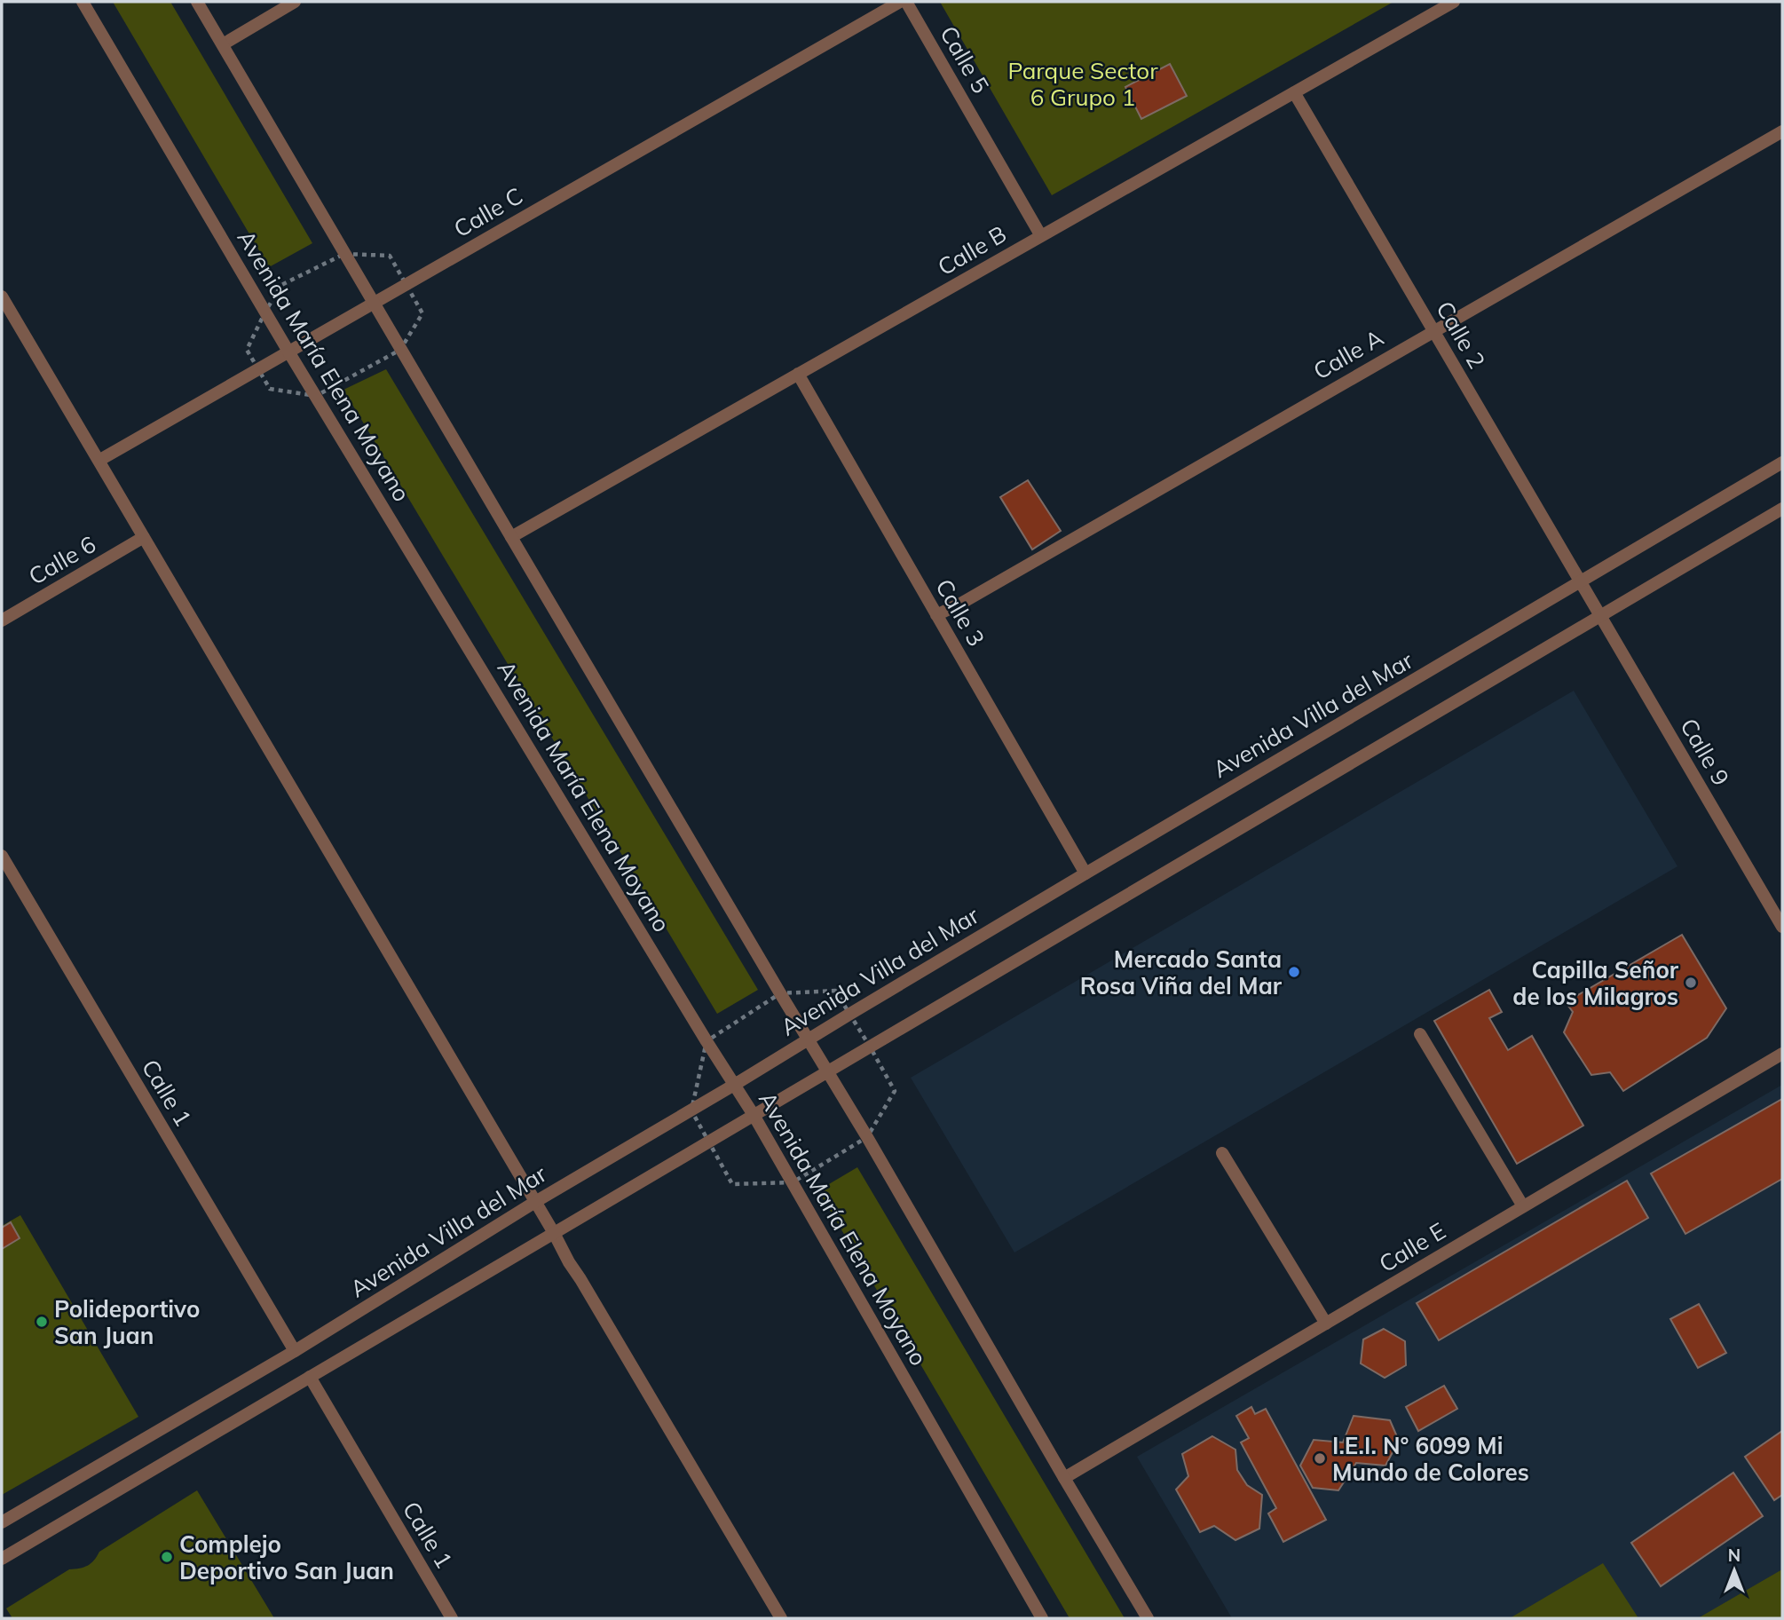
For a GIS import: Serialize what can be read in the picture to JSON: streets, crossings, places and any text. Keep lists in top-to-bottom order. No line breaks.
{"streets":{"street":["Calle 5","Calle C","Calle B","Calle 2","Calle A","Avenida María Elena Moyano","Calle 6","Calle 3","Avenida Villa del Mar","Calle 9","Calle 1","Calle E"]},"crossings":[["Calle 5","Calle B"],["Calle C","Avenida María Elena Moyano"],["Calle B","Calle 2"],["Calle B","Calle 3"],["Calle 2","Calle A"],["Calle 2","Avenida Villa del Mar"],["Calle 2","Calle 9"],["Calle A","Calle 3"],["Avenida María Elena Moyano","Avenida Villa del Mar"],["Calle 3","Avenida Villa del Mar"],["Avenida Villa del Mar","Calle 1"]],"parks":["Parque Sector 6 Grupo 1"],"places":["Mercado Santa Rosa Viña del Mar","Capilla Señor de los Milagros","Polideportivo San Juan","I.E.I. N° 6099 Mi Mundo de Colores","Complejo Deportivo San Juan"],"north":"top"}
